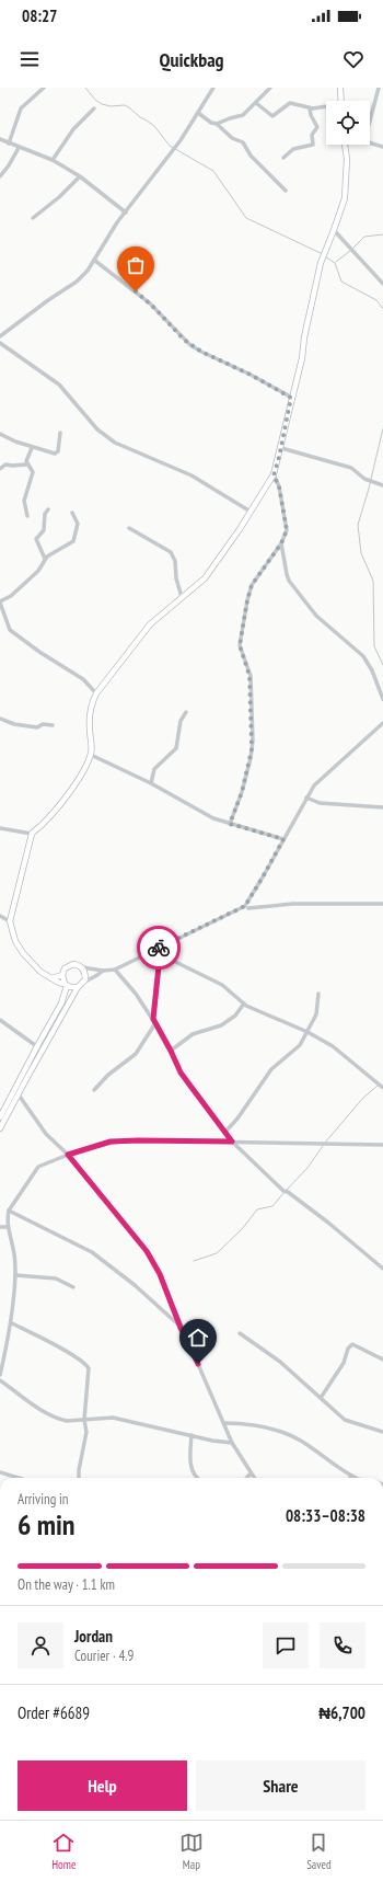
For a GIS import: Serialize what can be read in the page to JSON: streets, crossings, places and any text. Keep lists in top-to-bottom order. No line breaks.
{"page":{"status":"08:27","header":"Quickbag","heading":["6 min","Arriving in","08:33–08:38"],"panel":["Jordan","Courier · 4.9","Order #6689","₦6,700"],"bar":"On the way · 1.1 km","buttons":["Help","Share"],"tabs":["Home","Map","Saved"]}}
